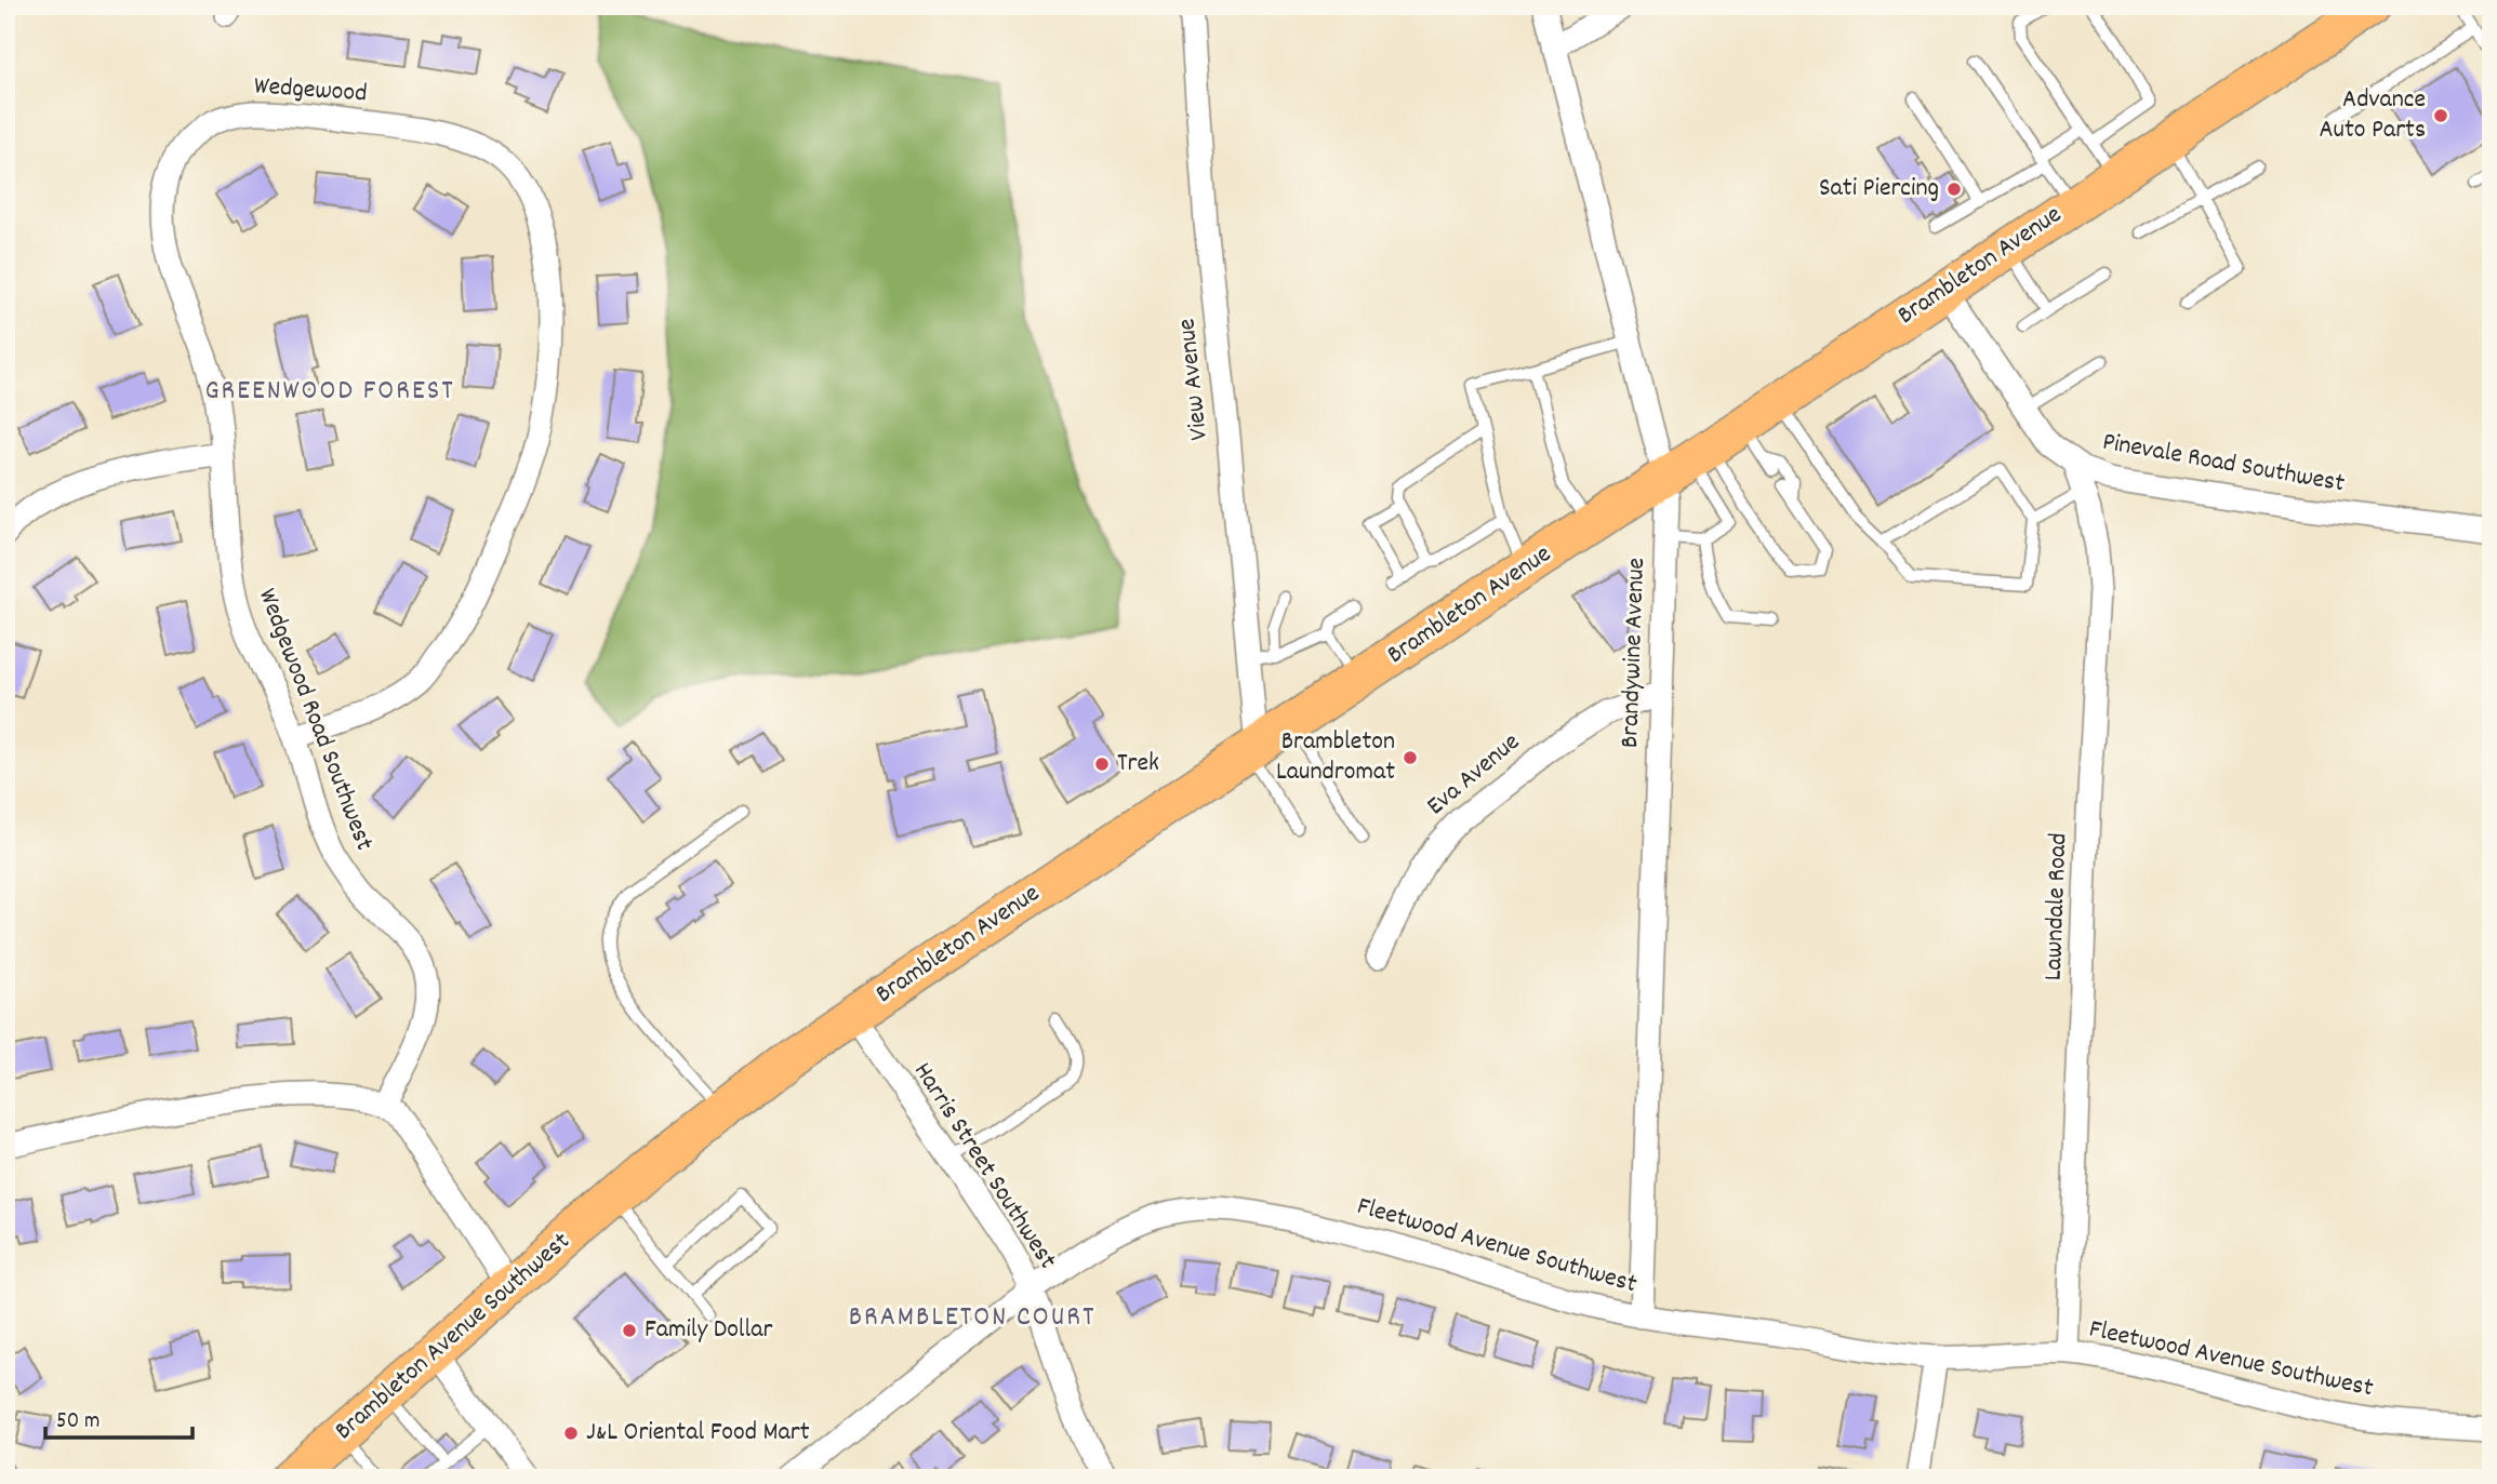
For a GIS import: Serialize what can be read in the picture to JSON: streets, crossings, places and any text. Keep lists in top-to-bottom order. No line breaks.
{"streets":{"main road":["Brambleton Avenue","Brambleton Avenue Southwest"],"street":["Wedgewood","View Avenue","Pinevale Road Southwest","Brandywine Avenue","Wedgewood Road Southwest","Eva Avenue","Lawndale Road","Harris Street Southwest","Fleetwood Avenue Southwest"]},"crossings":[["Wedgewood","Wedgewood Road Southwest"],["Brambleton Avenue","View Avenue"],["Brambleton Avenue","Pinevale Road Southwest"],["Brambleton Avenue","Brandywine Avenue"],["Brambleton Avenue","Harris Street Southwest"],["Brambleton Avenue","Brambleton Avenue Southwest"],["Pinevale Road Southwest","Lawndale Road"],["Brandywine Avenue","Eva Avenue"],["Brandywine Avenue","Fleetwood Avenue Southwest"],["Lawndale Road","Fleetwood Avenue Southwest"],["Harris Street Southwest","Fleetwood Avenue Southwest"]],"districts":["GREENWOOD FOREST","BRAMBLETON COURT"],"places":["Advance Auto Parts","Sati Piercing","Brambleton Laundromat","Trek","Family Dollar","J&L Oriental Food Mart"],"scale_bar":"50 m"}
